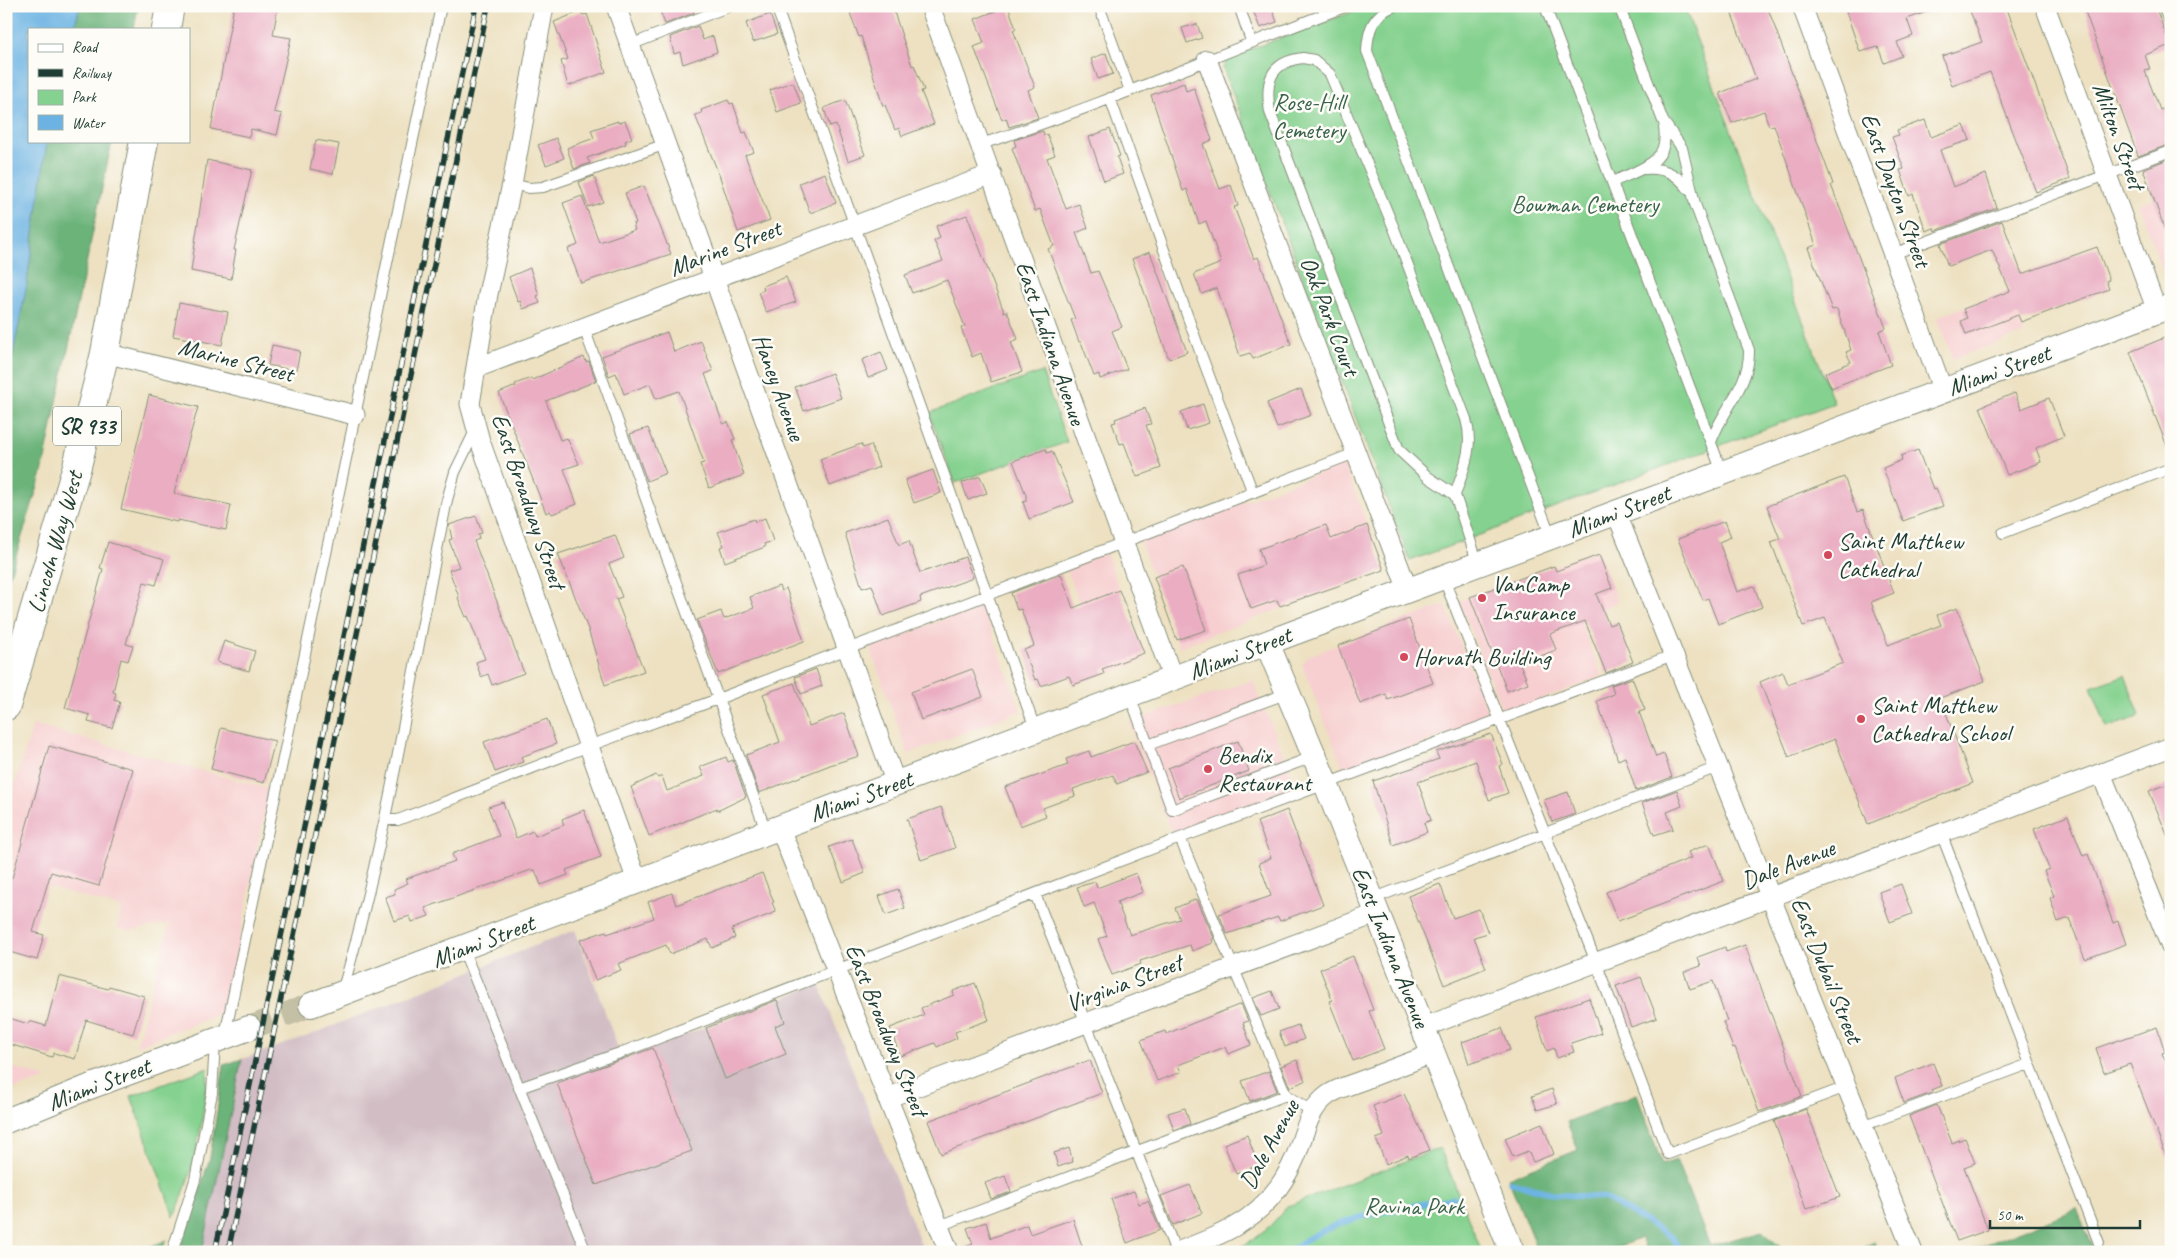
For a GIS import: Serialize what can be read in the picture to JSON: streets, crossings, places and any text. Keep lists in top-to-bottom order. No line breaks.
{"streets":{"main road":["SR 933","Lincoln Way West"],"street":["Milton Street","East Dayton Street","Marine Street","Oak Park Court","East Indiana Avenue","Miami Street","Haney Avenue","East Broadway Street","Dale Avenue","East Dubail Street","Virginia Street"]},"crossings":[["Milton Street","Miami Street"],["East Dayton Street","Miami Street"],["Marine Street","East Indiana Avenue"],["Marine Street","Haney Avenue"],["Marine Street","East Broadway Street"],["Marine Street","Lincoln Way West"],["Oak Park Court","Miami Street"],["East Indiana Avenue","Miami Street"],["East Indiana Avenue","Dale Avenue"],["East Indiana Avenue","Virginia Street"],["Miami Street","Haney Avenue"],["Miami Street","East Broadway Street"],["Miami Street","East Dubail Street"],["East Broadway Street","Virginia Street"],["Dale Avenue","East Dubail Street"]],"parks":["Rose-Hill Cemetery","Bowman Cemetery","Ravina Park"],"places":["Saint Matthew Cathedral","VanCamp Insurance","Horvath Building","Saint Matthew Cathedral School","Bendix Restaurant"],"legend":["Road","Railway","Park","Water"],"scale_bar":"50 m"}
